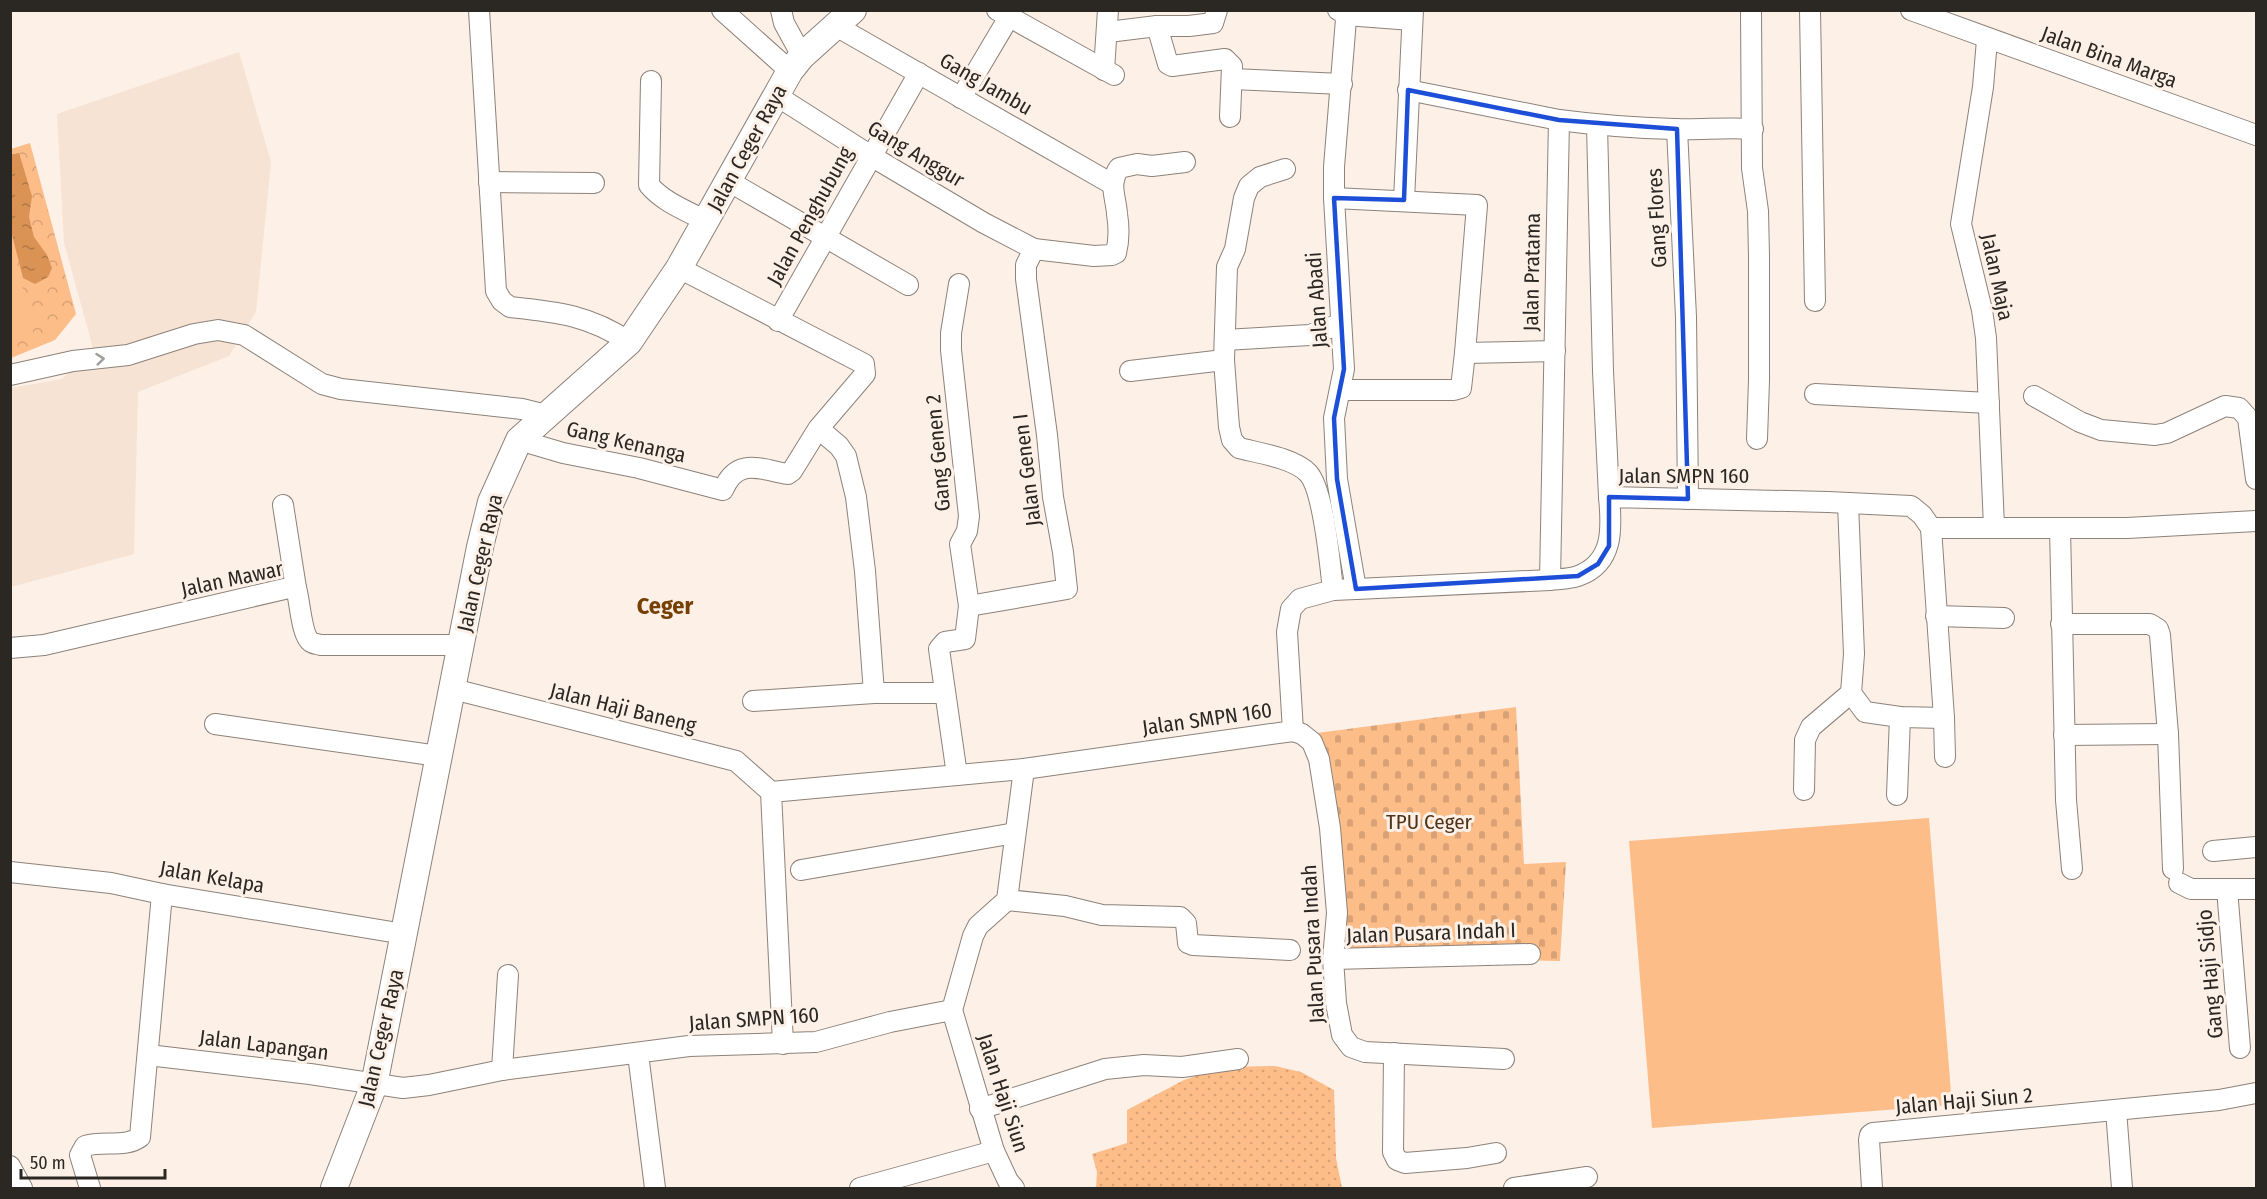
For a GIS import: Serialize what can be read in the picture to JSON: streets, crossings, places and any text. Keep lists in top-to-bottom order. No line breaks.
{"streets":{"main road":["Jalan Ceger Raya"],"street":["Jalan Bina Marga","Gang Jambu","Gang Anggur","Jalan Penghubung","Gang Flores","Jalan Pratama","Jalan Maja","Jalan Abadi","Gang Kenanga","Gang Genen 2","Jalan Genen I","Jalan SMPN 160","Jalan Mawar","Jalan Haji Baneng","Jalan Kelapa","Jalan Pusara Indah I","Jalan Pusara Indah","Gang Haji Sidjo","Jalan Lapangan","Jalan Haji Siun","Jalan Haji Siun 2"]},"crossings":[["Jalan Bina Marga","Jalan Maja"],["Gang Jambu","Jalan Ceger Raya"],["Gang Jambu","Jalan Penghubung"],["Jalan Ceger Raya","Gang Anggur"],["Jalan Ceger Raya","Gang Kenanga"],["Jalan Ceger Raya","Jalan SMPN 160"],["Jalan Ceger Raya","Jalan Mawar"],["Jalan Ceger Raya","Jalan Haji Baneng"],["Jalan Ceger Raya","Jalan Kelapa"],["Jalan Ceger Raya","Jalan Lapangan"],["Gang Anggur","Jalan Penghubung"],["Gang Anggur","Jalan Genen I"],["Jalan Penghubung","Gang Kenanga"],["Gang Flores","Jalan SMPN 160"],["Jalan Pratama","Jalan SMPN 160"],["Jalan Abadi","Jalan SMPN 160"],["Gang Genen 2","Jalan Genen I"],["Gang Genen 2","Jalan SMPN 160"],["Jalan SMPN 160","Jalan Haji Baneng"],["Jalan SMPN 160","Jalan Pusara Indah"],["Jalan SMPN 160","Jalan Lapangan"],["Jalan SMPN 160","Jalan Haji Siun"],["Jalan Pusara Indah I","Jalan Pusara Indah"]],"districts":["Ceger"],"parks":["TPU Ceger"],"scale_bar":"50 m"}
